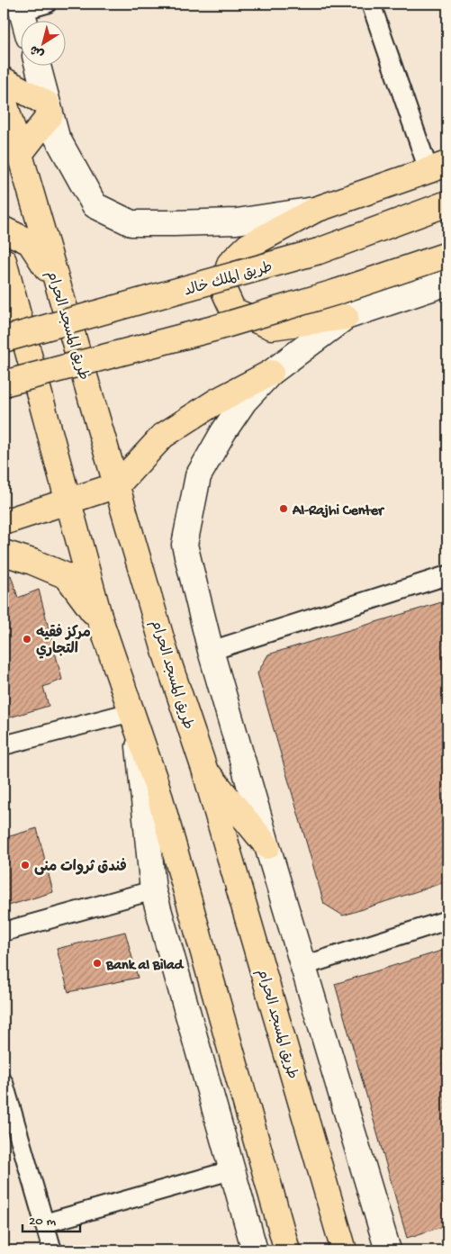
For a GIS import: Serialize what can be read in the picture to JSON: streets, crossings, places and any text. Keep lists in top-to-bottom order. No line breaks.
{"streets":{"main road":["طريق الملك خالد","طريق المسجد الحرام"]},"places":["Al-Rajhi Center","مركز فقيه التجاري","فندق ثروات منى","Bank al Bilad"],"scale_bar":"20 m","north":"bottom left"}
